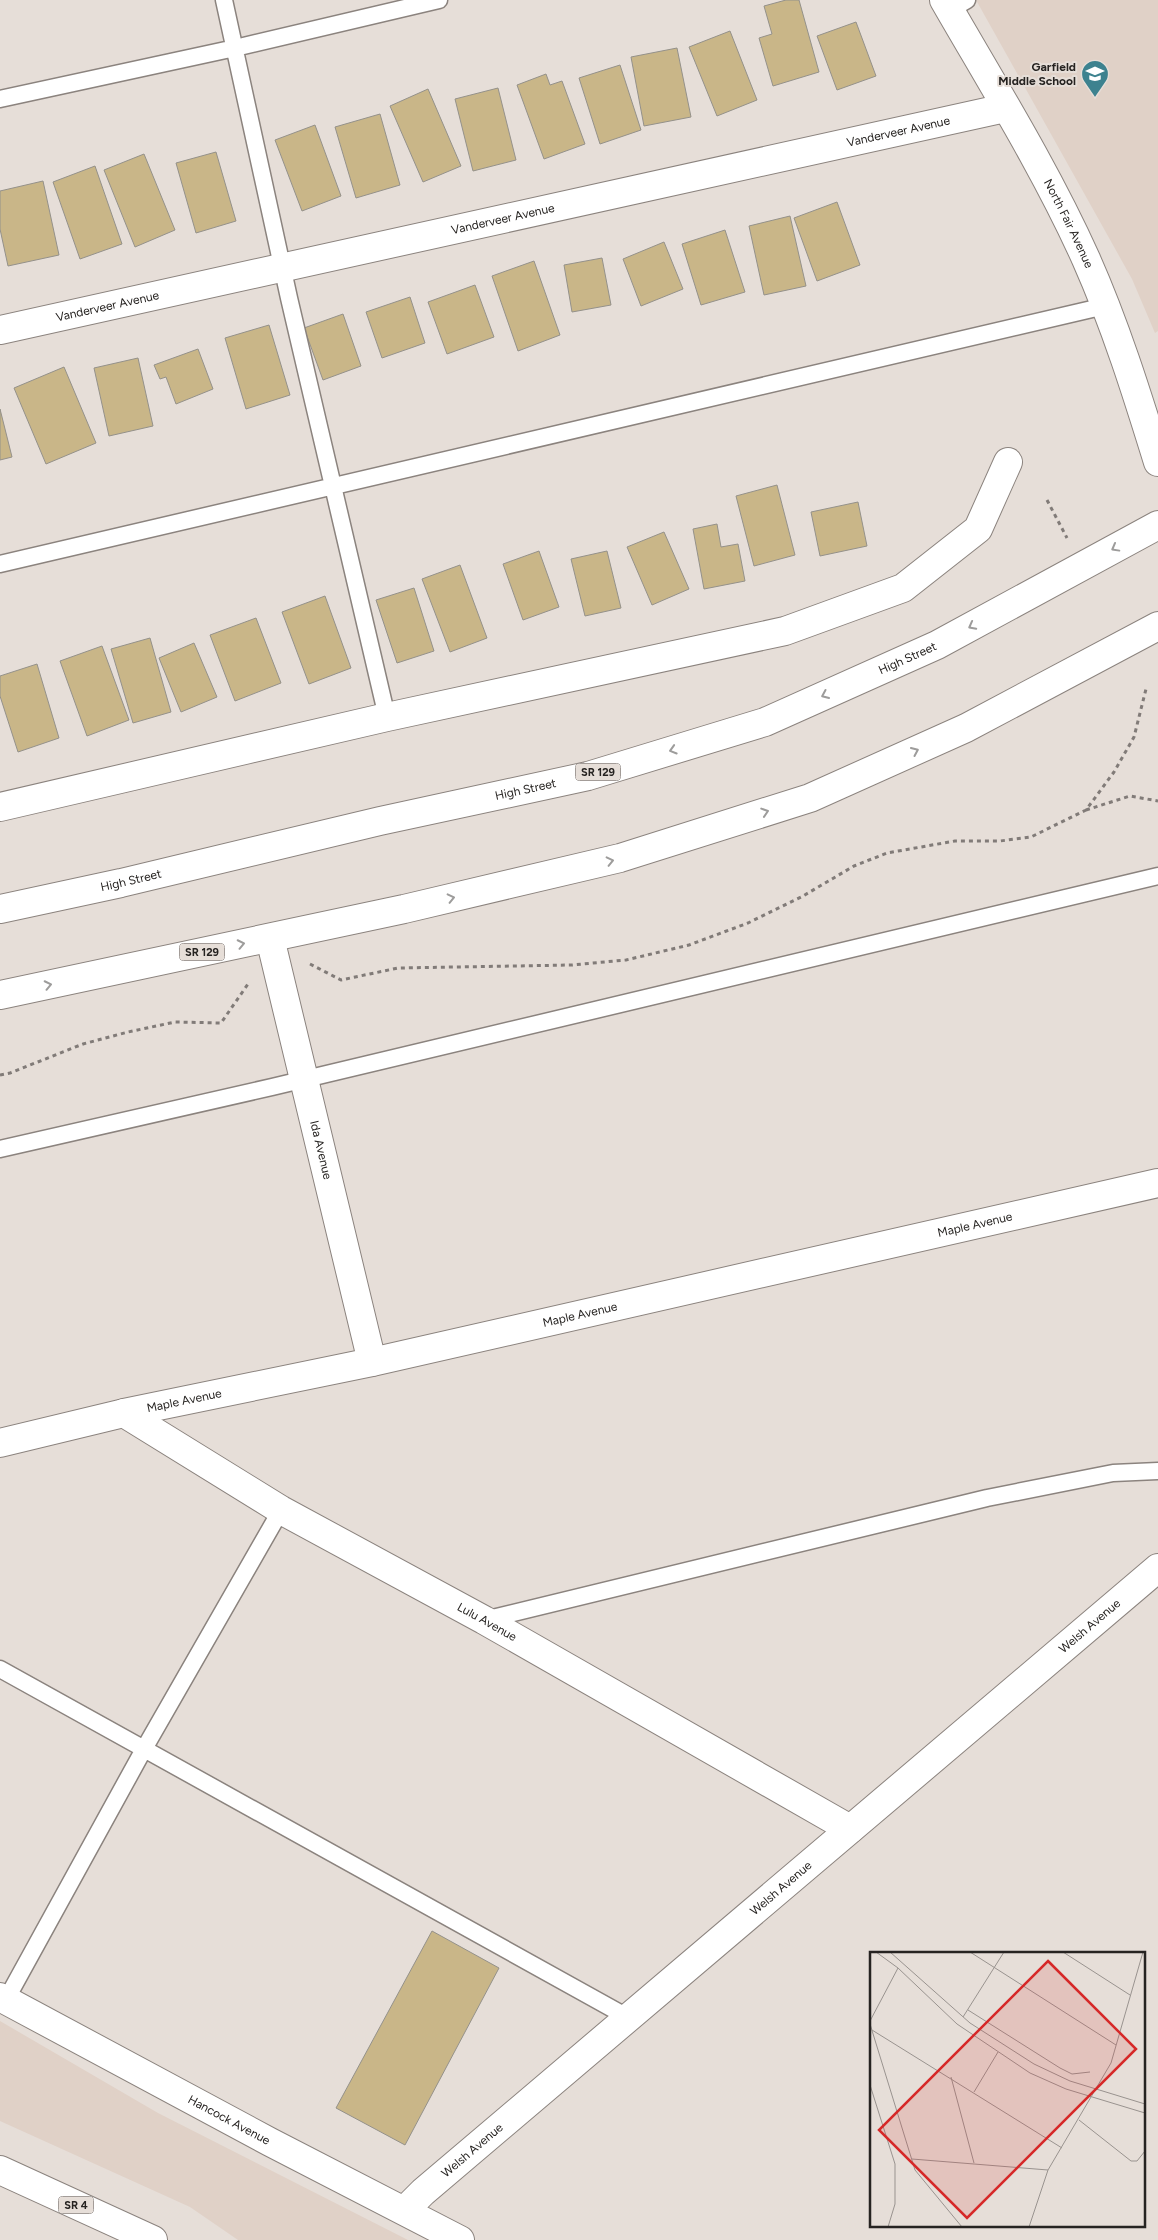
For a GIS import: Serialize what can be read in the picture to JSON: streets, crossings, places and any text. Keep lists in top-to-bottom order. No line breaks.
{"streets":{"main road":["Vanderveer Avenue","North Fair Avenue","High Street","SR 129","Ida Avenue","Maple Avenue","Lulu Avenue","Welsh Avenue","Hancock Avenue","SR 4"]},"crossings":[["Vanderveer Avenue","North Fair Avenue"],["SR 129","Ida Avenue"],["Ida Avenue","Maple Avenue"],["Maple Avenue","Lulu Avenue"],["Lulu Avenue","Welsh Avenue"],["Welsh Avenue","Hancock Avenue"]],"places":{"school or university":["Garfield Middle School"]}}
